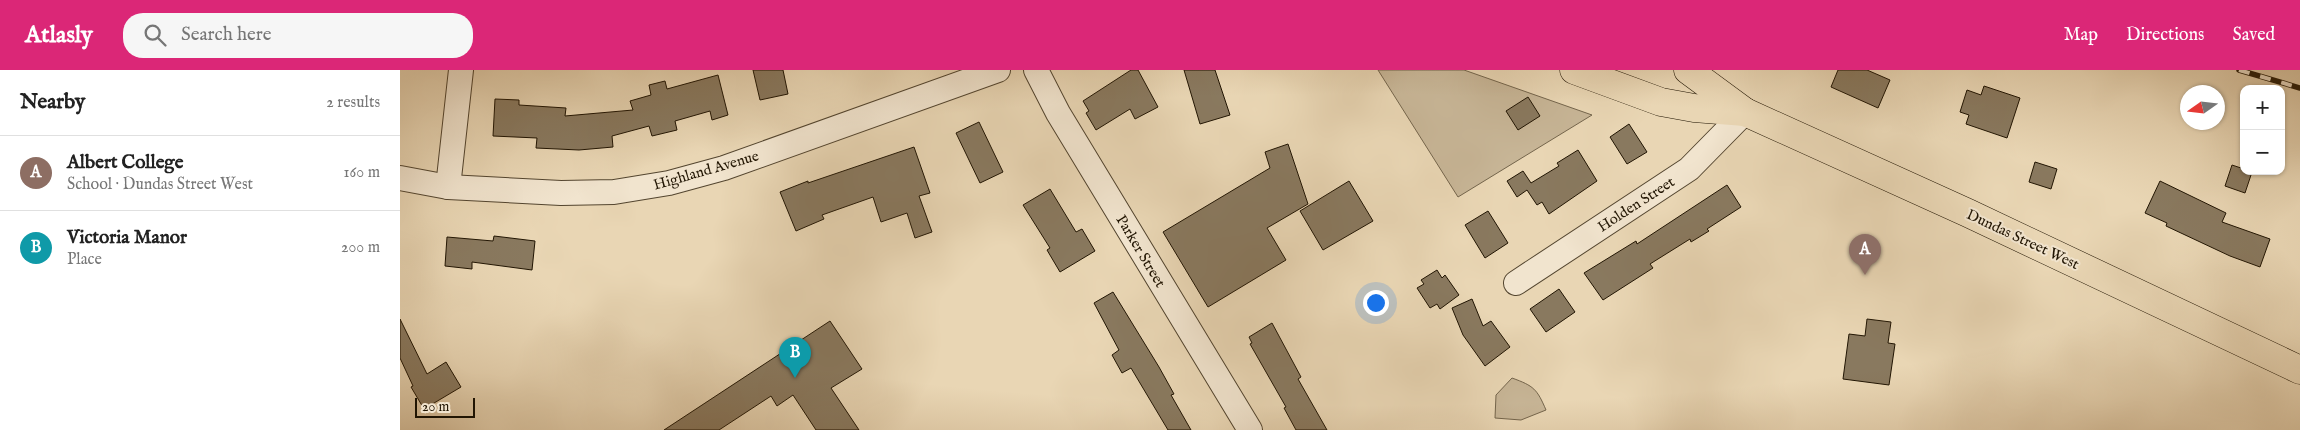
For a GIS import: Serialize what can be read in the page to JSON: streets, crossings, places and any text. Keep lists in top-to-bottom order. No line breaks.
{"streets":{"main road":["Dundas Street West"],"street":["Highland Avenue","Holden Street","Parker Street"]},"crossings":[["Holden Street","Dundas Street West"]],"scale_bar":"20 m","north":"left","page":{"header":"Atlasly","search":"Search here","nav":["Map","Directions","Saved"],"heading":["Nearby","2 results"],"map_buttons":["+","−"],"list":[{"mark":"A","name":"Albert College","note":"School · Dundas Street West","value":"160 m"},{"mark":"B","name":"Victoria Manor","note":"Place","value":"200 m"}],"pins":["A","B"],"scale":"20 m"}}
